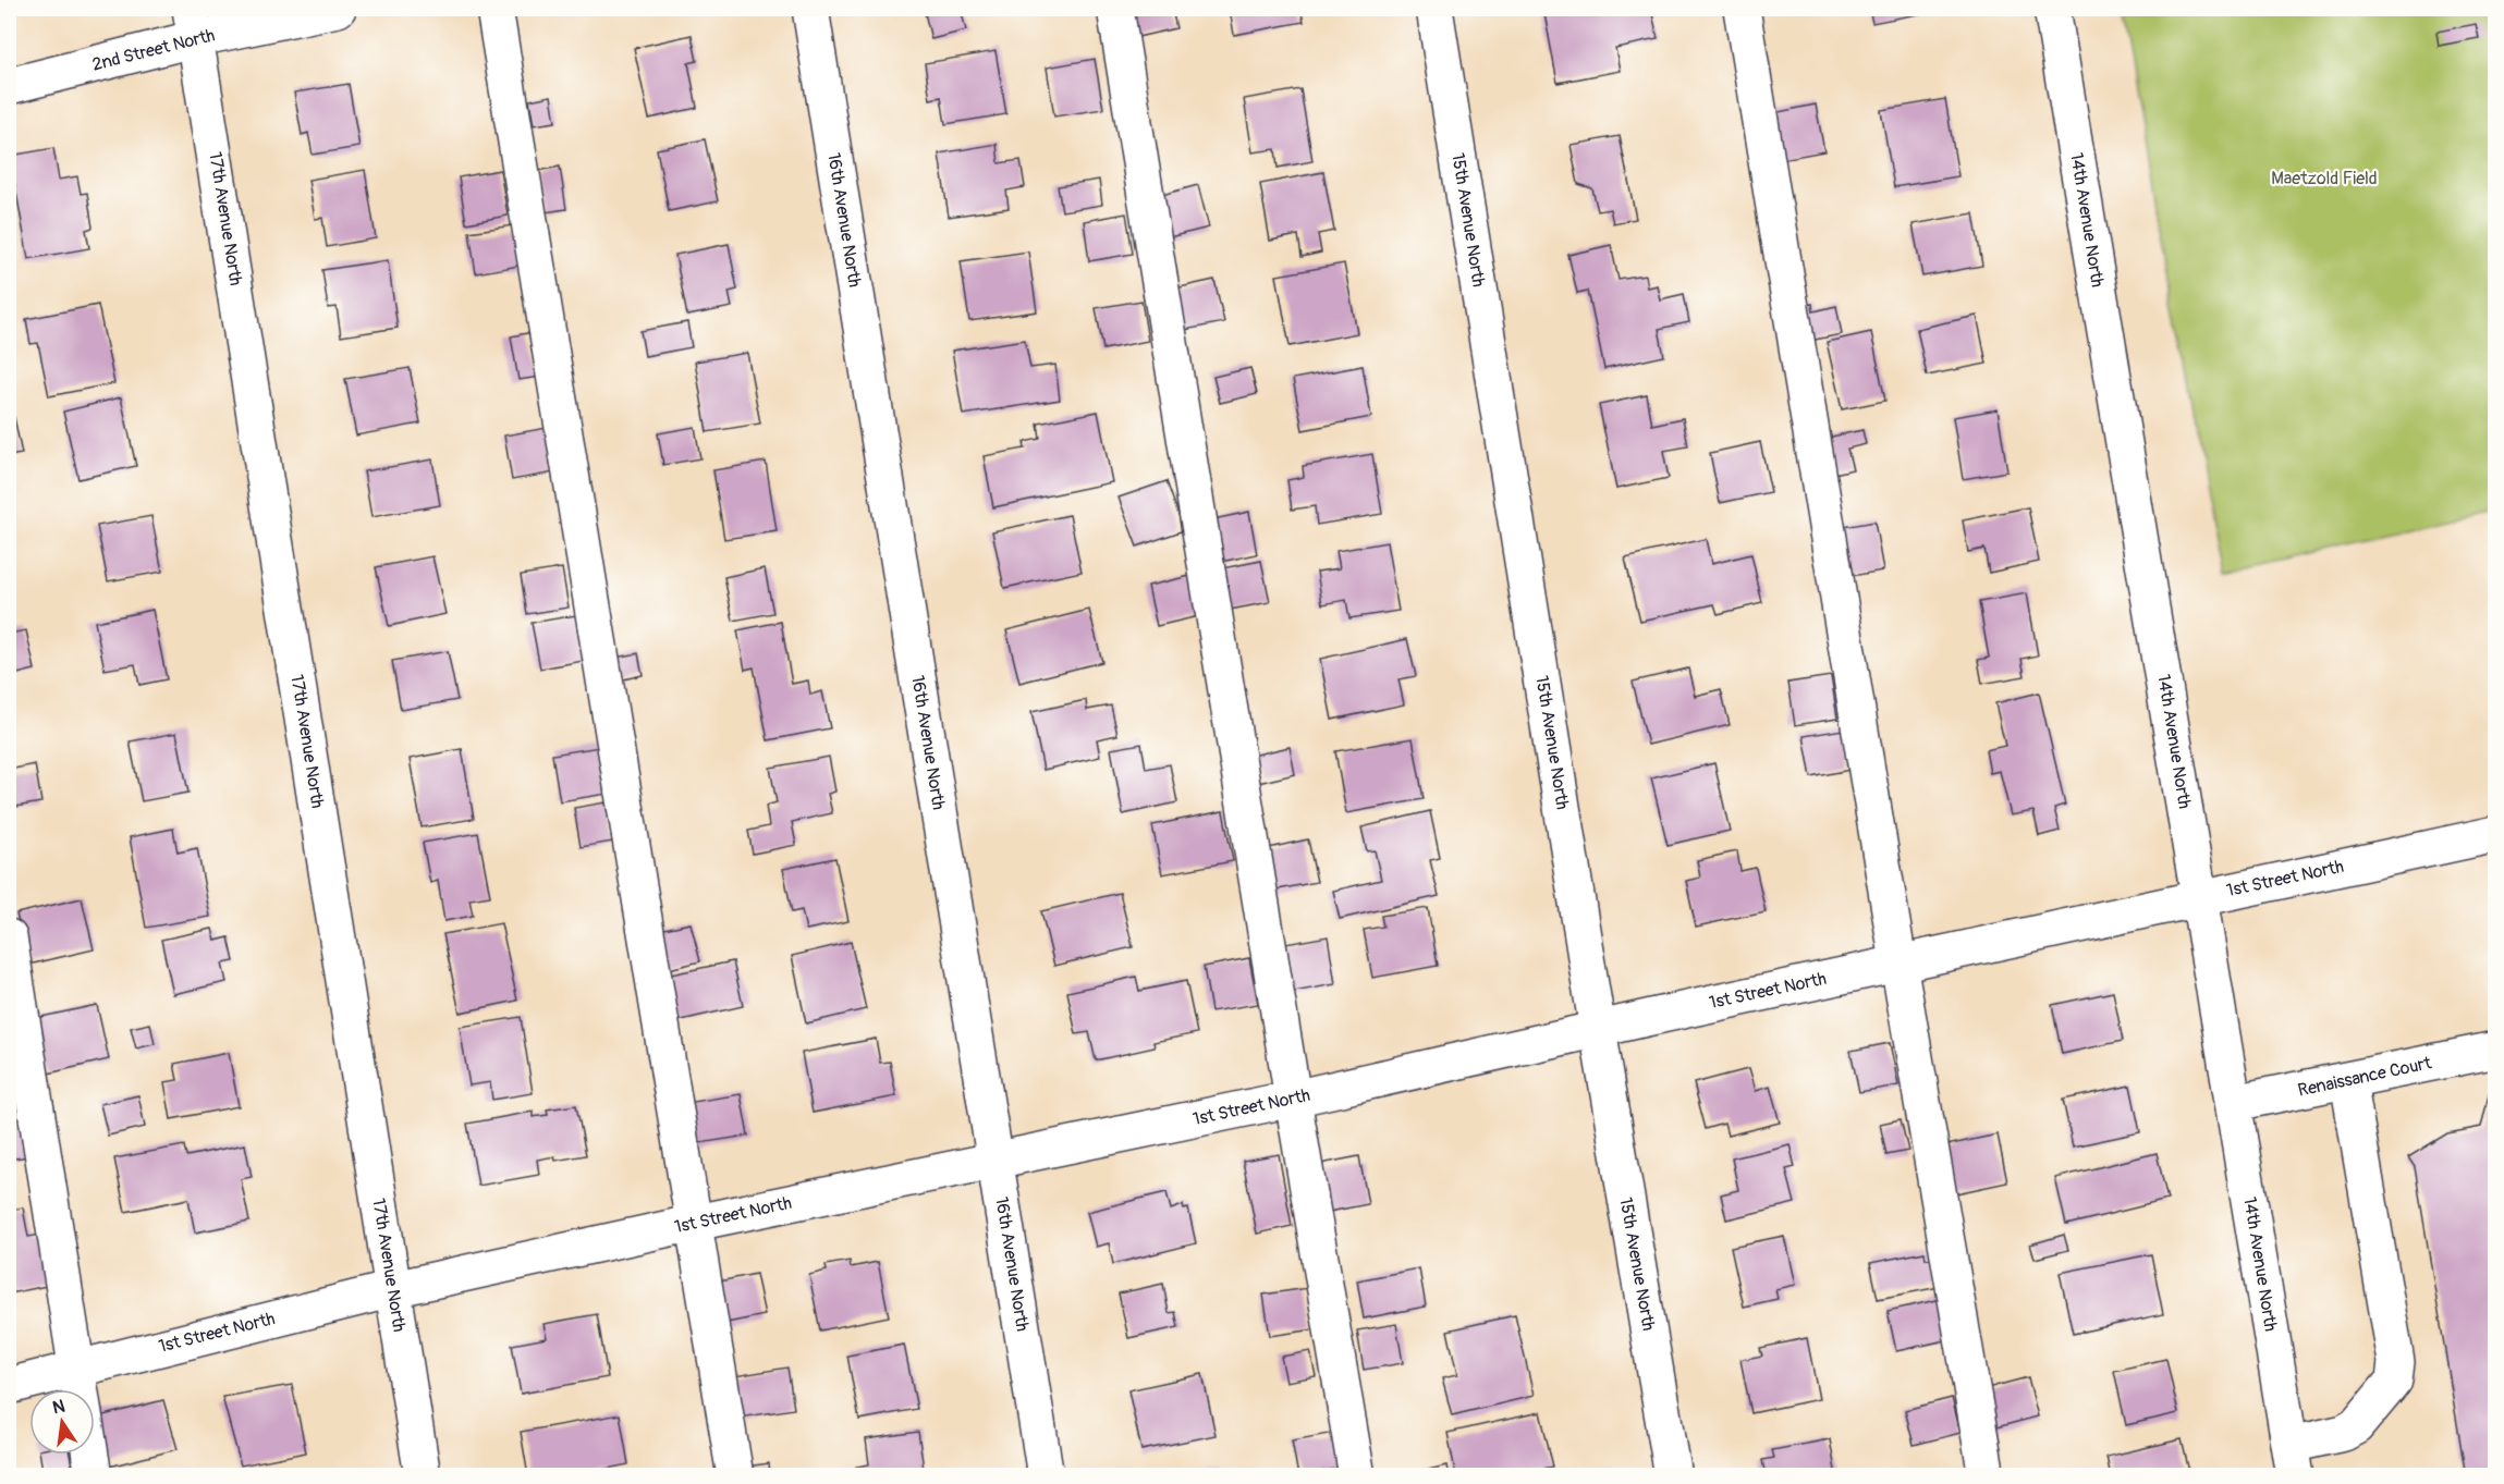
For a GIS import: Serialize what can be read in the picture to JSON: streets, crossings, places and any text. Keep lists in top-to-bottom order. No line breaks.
{"streets":{"street":["2nd Street North","17th Avenue North","16th Avenue North","15th Avenue North","14th Avenue North","1st Street North","Renaissance Court"]},"crossings":[["2nd Street North","17th Avenue North"],["17th Avenue North","1st Street North"],["16th Avenue North","1st Street North"],["15th Avenue North","1st Street North"],["14th Avenue North","1st Street North"],["14th Avenue North","Renaissance Court"]],"parks":["Maetzold Field"],"north":"top"}
